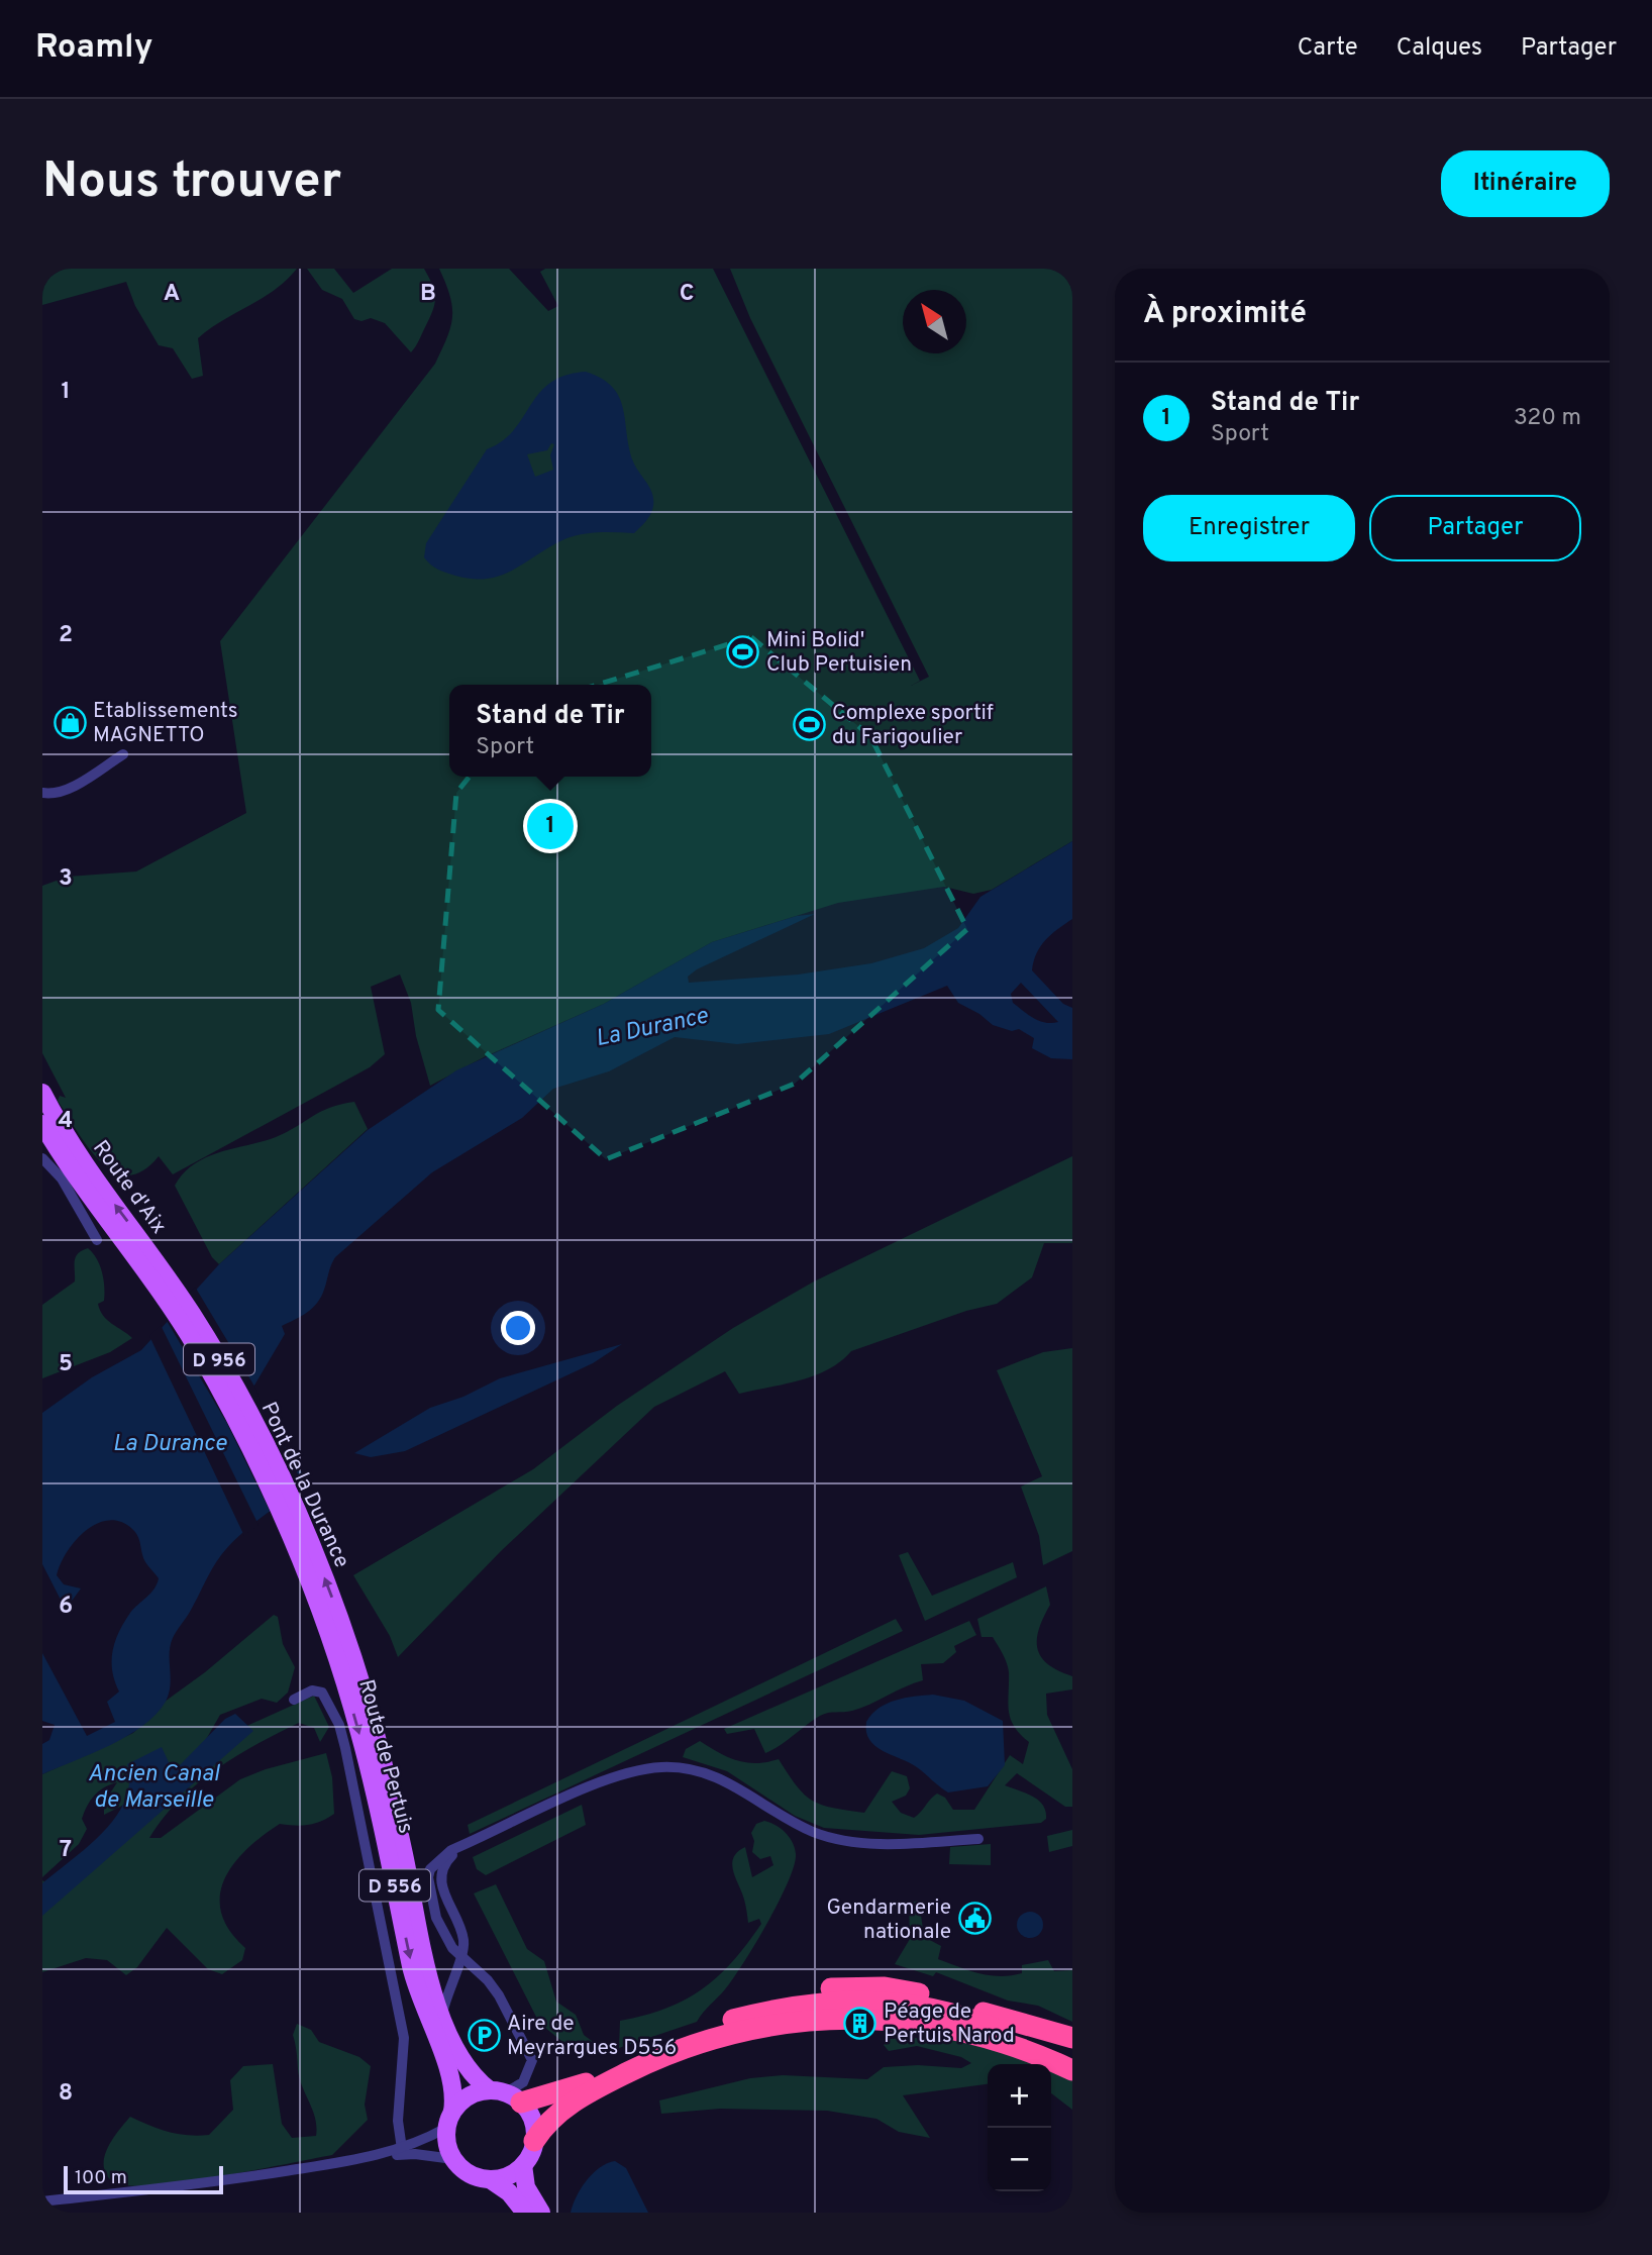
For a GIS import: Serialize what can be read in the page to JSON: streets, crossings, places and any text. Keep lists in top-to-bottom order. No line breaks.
{"streets":{"main road":["Route d'Aix","D 956","Pont de la Durance","Route de Pertuis","D 556"]},"crossings":[["Route d'Aix","Pont de la Durance"],["Pont de la Durance","Route de Pertuis"]],"water":["La Durance","Ancien Canal de Marseille"],"places":{"sports":["Mini Bolid' Club Pertuisien","Complexe sportif du Farigoulier"],"shop":["Etablissements MAGNETTO"],"public building":["Gendarmerie nationale"],"building":["Péage de Pertuis Narod"],"parking":["Aire de Meyrargues D556"]},"scale_bar":"100 m","north":"top left","page":{"header":"Roamly","nav":["Carte","Calques","Partager"],"buttons":["Itinéraire",["Enregistrer","Partager"]],"title":"Nous trouver","heading":"À proximité","list":[{"mark":"1","name":"Stand de Tir","note":"Sport","value":"320 m"}],"popup":["Stand de Tir","Sport"],"pins":"1","map_buttons":["+","−"],"scale":"100 m"},"grid":{"columns":["A","B","C"],"rows":["1","2","3","4","5","6","7","8"]}}
